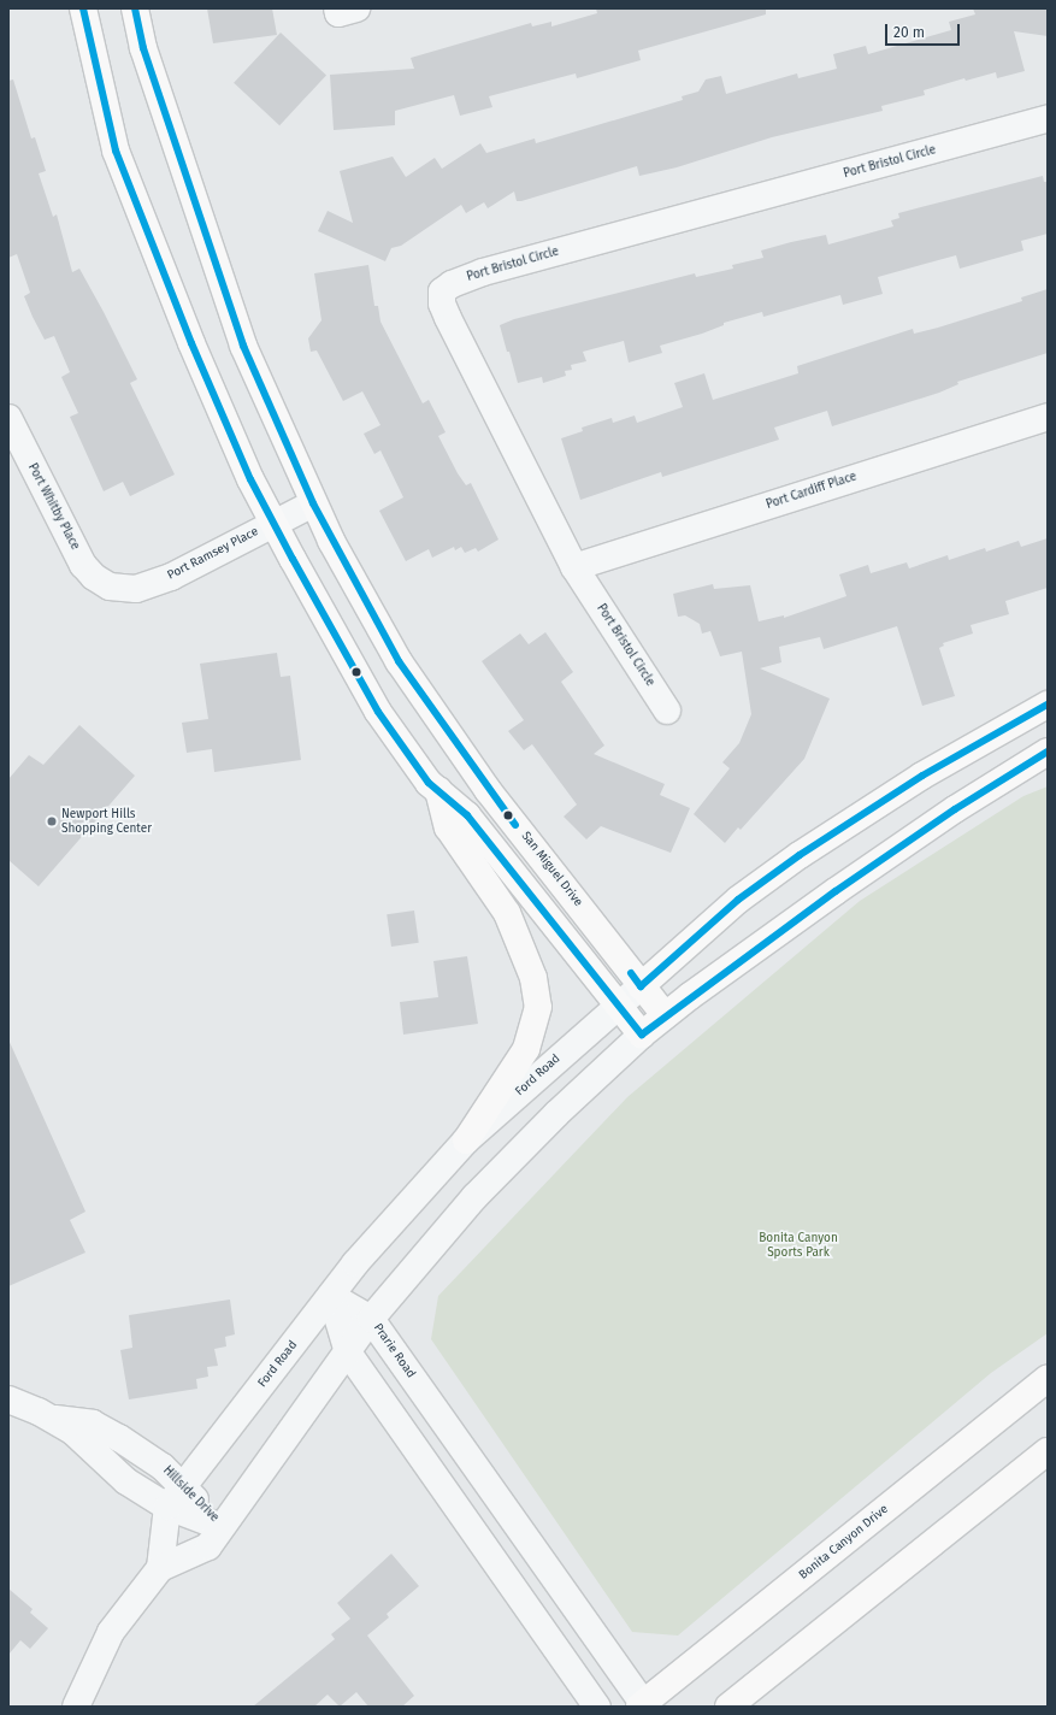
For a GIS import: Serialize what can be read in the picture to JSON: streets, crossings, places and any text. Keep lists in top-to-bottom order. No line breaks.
{"streets":{"main road":["San Miguel Drive","Ford Road","Bonita Canyon Drive"],"street":["Port Bristol Circle","Port Cardiff Place","Port Whitby Place","Port Ramsey Place","Prarie Road","Hillside Drive"]},"crossings":[["Port Bristol Circle","Port Cardiff Place"],["Port Whitby Place","Port Ramsey Place"],["Port Ramsey Place","San Miguel Drive"],["San Miguel Drive","Ford Road"],["Ford Road","Prarie Road"],["Ford Road","Hillside Drive"],["Prarie Road","Bonita Canyon Drive"]],"parks":["Bonita Canyon Sports Park"],"places":["Newport Hills Shopping Center"],"scale_bar":"20 m"}
